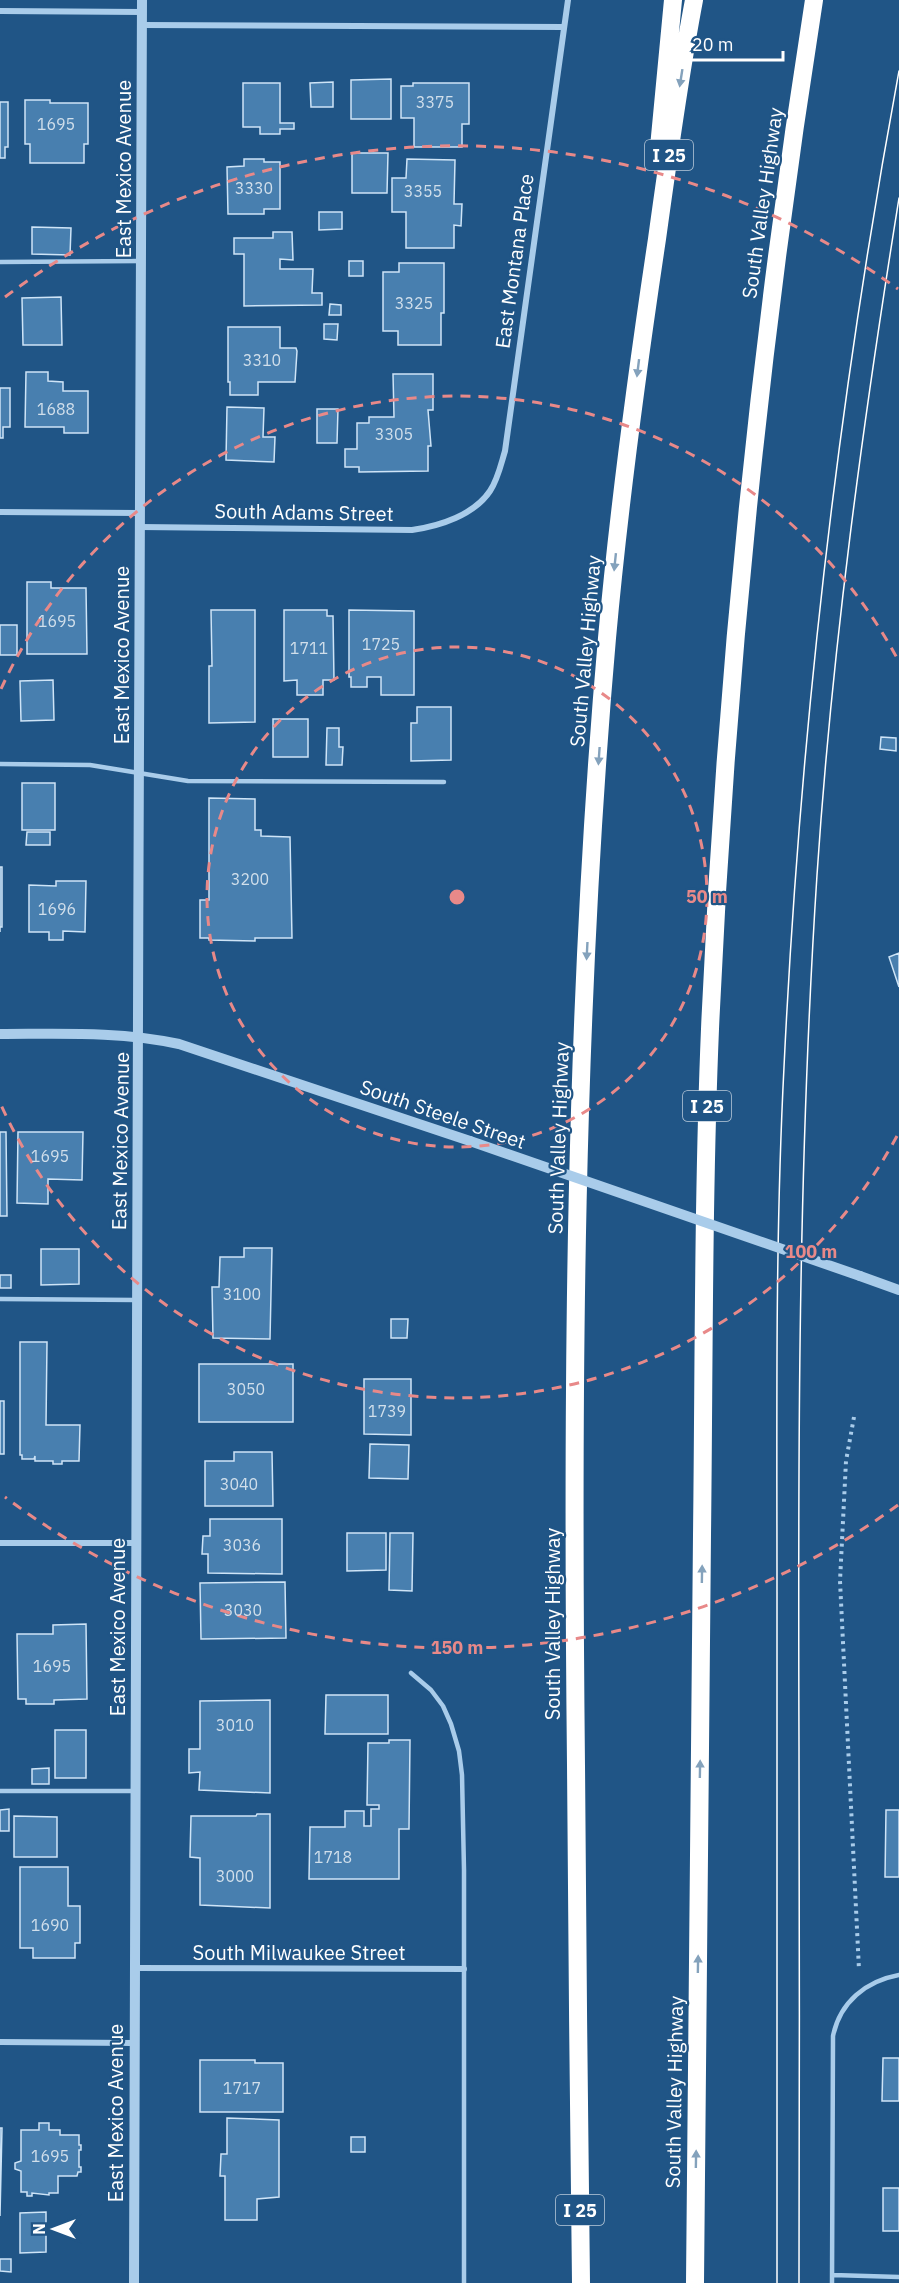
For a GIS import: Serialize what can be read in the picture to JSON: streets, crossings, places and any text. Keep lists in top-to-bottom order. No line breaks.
{"streets":{"highway":["I 25","South Valley Highway"],"street":["East Mexico Avenue","East Montana Place","South Adams Street","South Steele Street","South Milwaukee Street"]},"crossings":[["East Mexico Avenue","South Adams Street"],["East Mexico Avenue","South Steele Street"],["East Mexico Avenue","South Milwaukee Street"],["East Montana Place","South Adams Street"]],"house_numbers":["3375","1695","3330","3355","3325","3310","1688","3305","1695","1725","1711","3200","1696","1695","3100","3050","1739","3040","3036","3030","1695","3010","1718","3000","1690","1717","1695"],"scale_bar":"20 m","north":"left","rings":["50 m","100 m","150 m"]}
